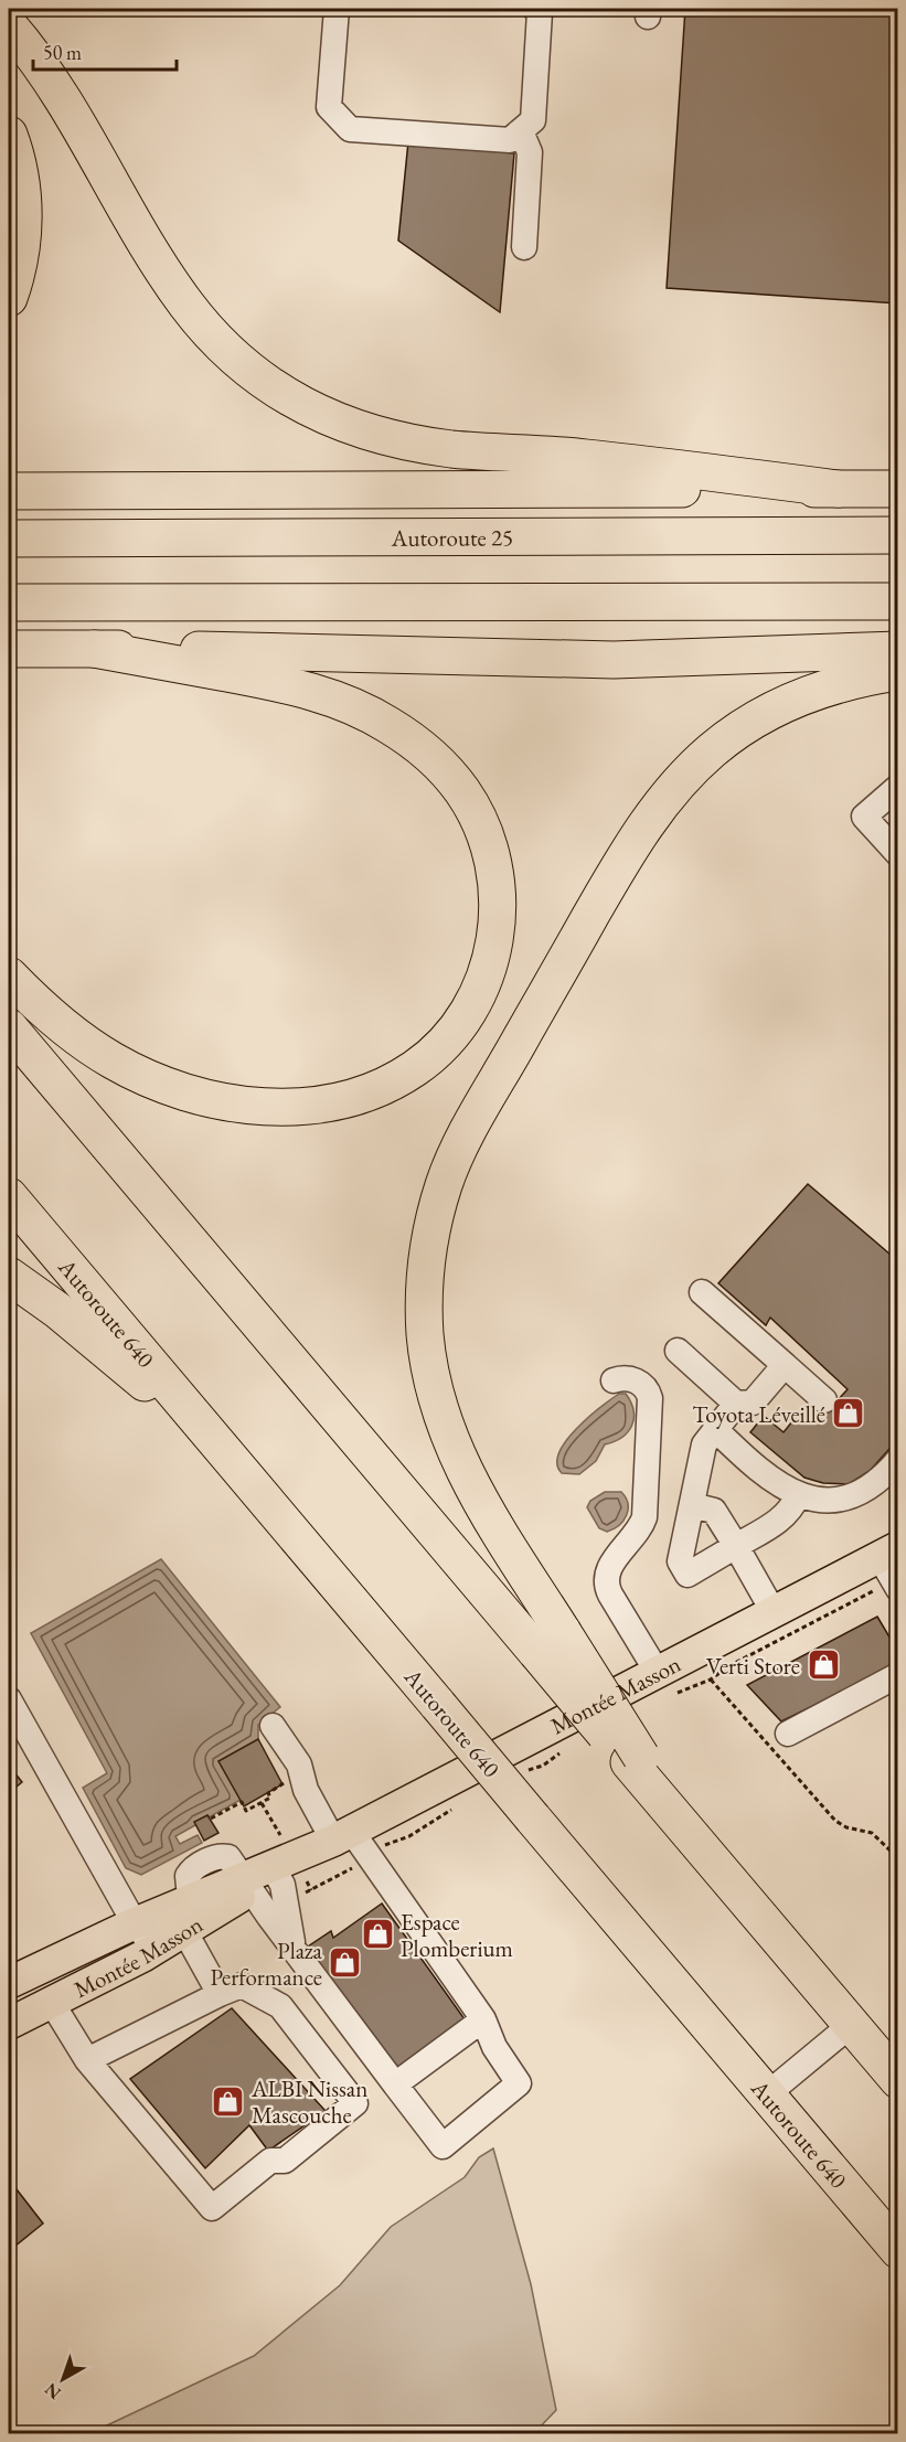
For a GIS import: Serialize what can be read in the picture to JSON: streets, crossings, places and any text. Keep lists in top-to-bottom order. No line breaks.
{"streets":{"highway":["Autoroute 25","Autoroute 640"],"main road":["Montée Masson"]},"places":{"shop":["Toyota Léveillé","Verti Store","Espace Plomberium","Plaza Performance","ALBI Nissan Mascouche"]},"scale_bar":"50 m","north":"bottom left"}
